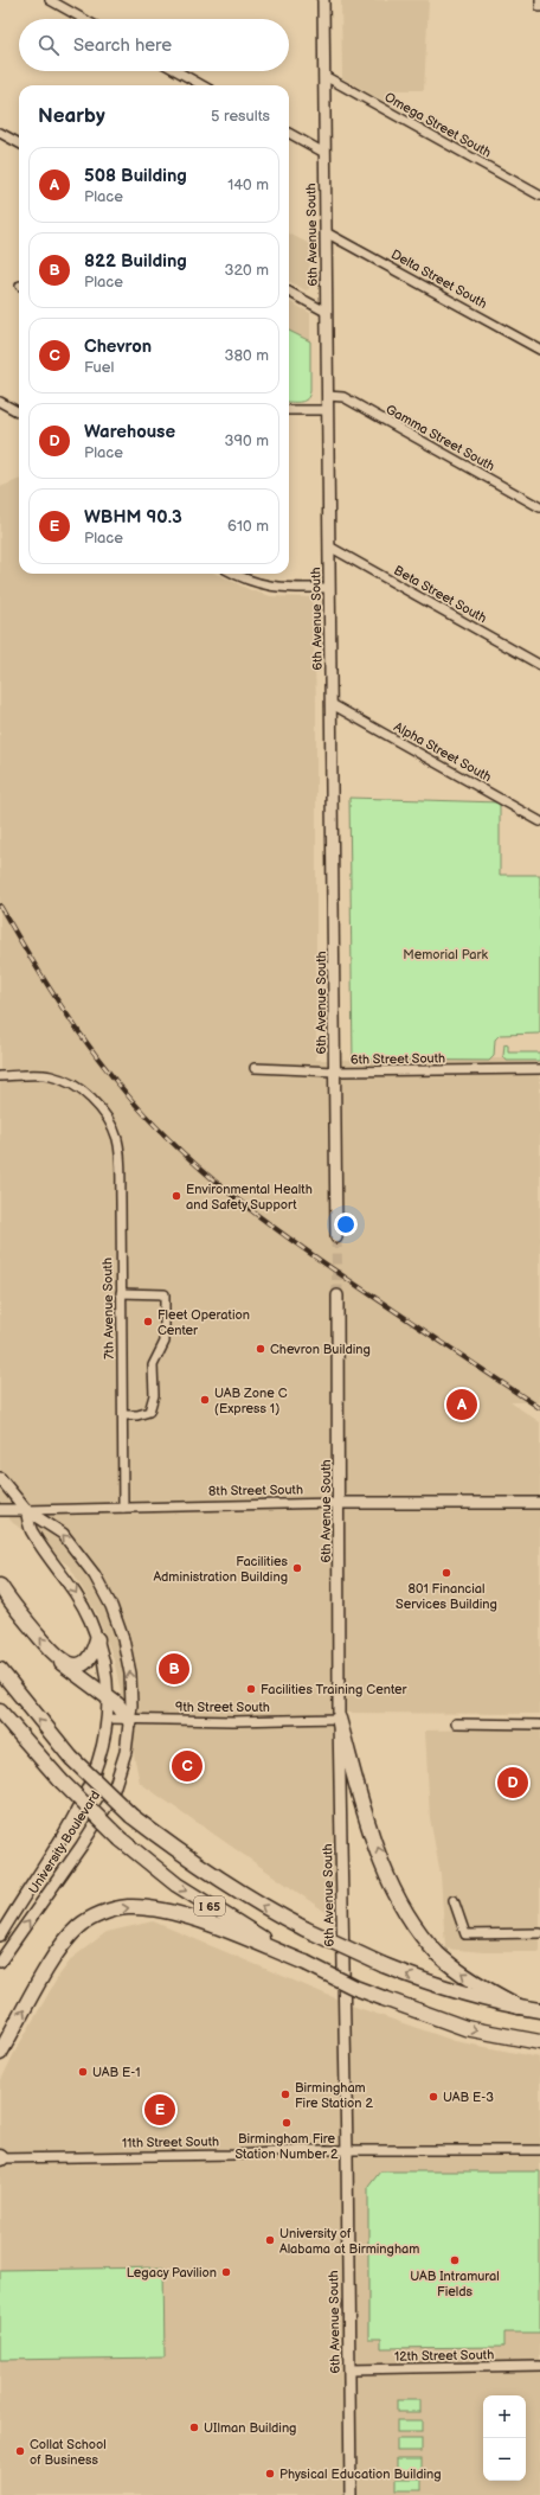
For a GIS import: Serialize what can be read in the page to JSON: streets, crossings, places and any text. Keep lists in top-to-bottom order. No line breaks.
{"streets":{"highway":["I 65"],"main road":["6th Avenue South","8th Street South","University Boulevard"],"street":["Omega Street South","Delta Street South","Gamma Street South","Beta Street South","Alpha Street South","6th Street South","7th Avenue South","9th Street South","11th Street South","12th Street South"]},"crossings":[["Omega Street South","6th Avenue South"],["6th Avenue South","Delta Street South"],["6th Avenue South","Gamma Street South"],["6th Avenue South","Beta Street South"],["6th Avenue South","Alpha Street South"],["6th Avenue South","6th Street South"],["6th Avenue South","8th Street South"],["6th Avenue South","9th Street South"],["6th Avenue South","11th Street South"],["6th Avenue South","12th Street South"],["7th Avenue South","8th Street South"],["8th Street South","University Boulevard"],["9th Street South","University Boulevard"]],"parks":["Memorial Park"],"places":["Environmental Health and Safety Support","Fleet Operation Center","Chevron Building","UAB Zone C (Express 1)","Facilities Administration Building","801 Financial Services Building","Facilities Training Center","UAB E-1","Birmingham Fire Station 2","UAB E-3","Birmingham Fire Station Number 2","University of Alabama at Birmingham","UAB Intramural Fields","Legacy Pavilion","UIlman Building","Collat School of Business","Physical Education Building"],"page":{"search":"Search here","heading":["Nearby","5 results"],"list":[{"mark":"A","name":"508 Building","note":"Place","value":"140 m"},{"mark":"B","name":"822 Building","note":"Place","value":"320 m"},{"mark":"C","name":"Chevron","note":"Fuel","value":"380 m"},{"mark":"D","name":"Warehouse","note":"Place","value":"390 m"},{"mark":"E","name":"WBHM 90.3","note":"Place","value":"610 m"}],"pins":["A","B","C","D","E"],"map_buttons":["+","−"]}}
